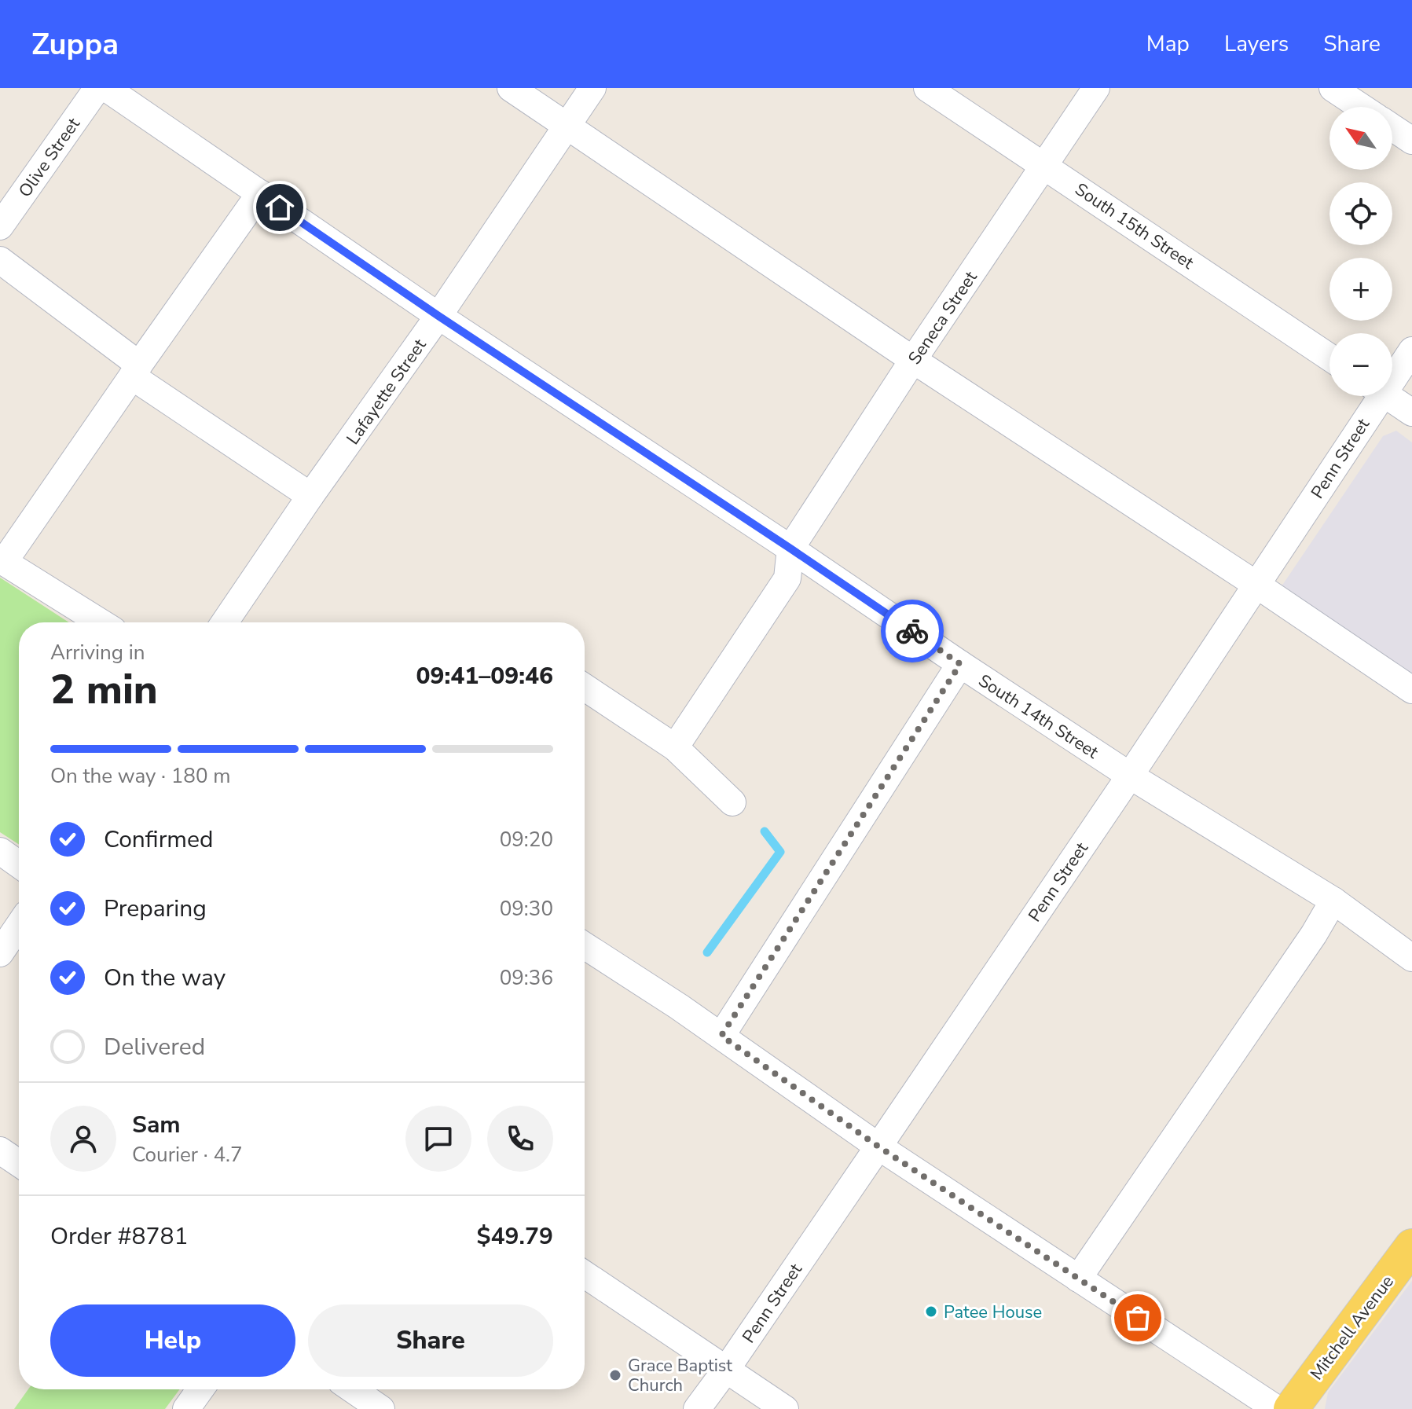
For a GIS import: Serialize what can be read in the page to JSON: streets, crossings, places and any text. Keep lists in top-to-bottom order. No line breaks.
{"streets":{"main road":["Mitchell Avenue"],"street":["Olive Street","South 15th Street","Seneca Street","Lafayette Street","Penn Street","South 14th Street"]},"crossings":[["South 15th Street","Seneca Street"],["Seneca Street","South 14th Street"],["Lafayette Street","South 14th Street"],["Penn Street","South 14th Street"]],"places":["Patee House","Grace Baptist Church"],"north":"top left","page":{"header":"Zuppa","nav":["Map","Layers","Share"],"map_buttons":["+","−"],"heading":["2 min","Arriving in","09:41–09:46"],"panel":["Sam","Courier · 4.7","Order #8781","$49.79"],"bar":"On the way · 180 m","list":[["Confirmed","09:20"],["Preparing","09:30"],["On the way","09:36"],"Delivered"],"buttons":["Help","Share"]}}
